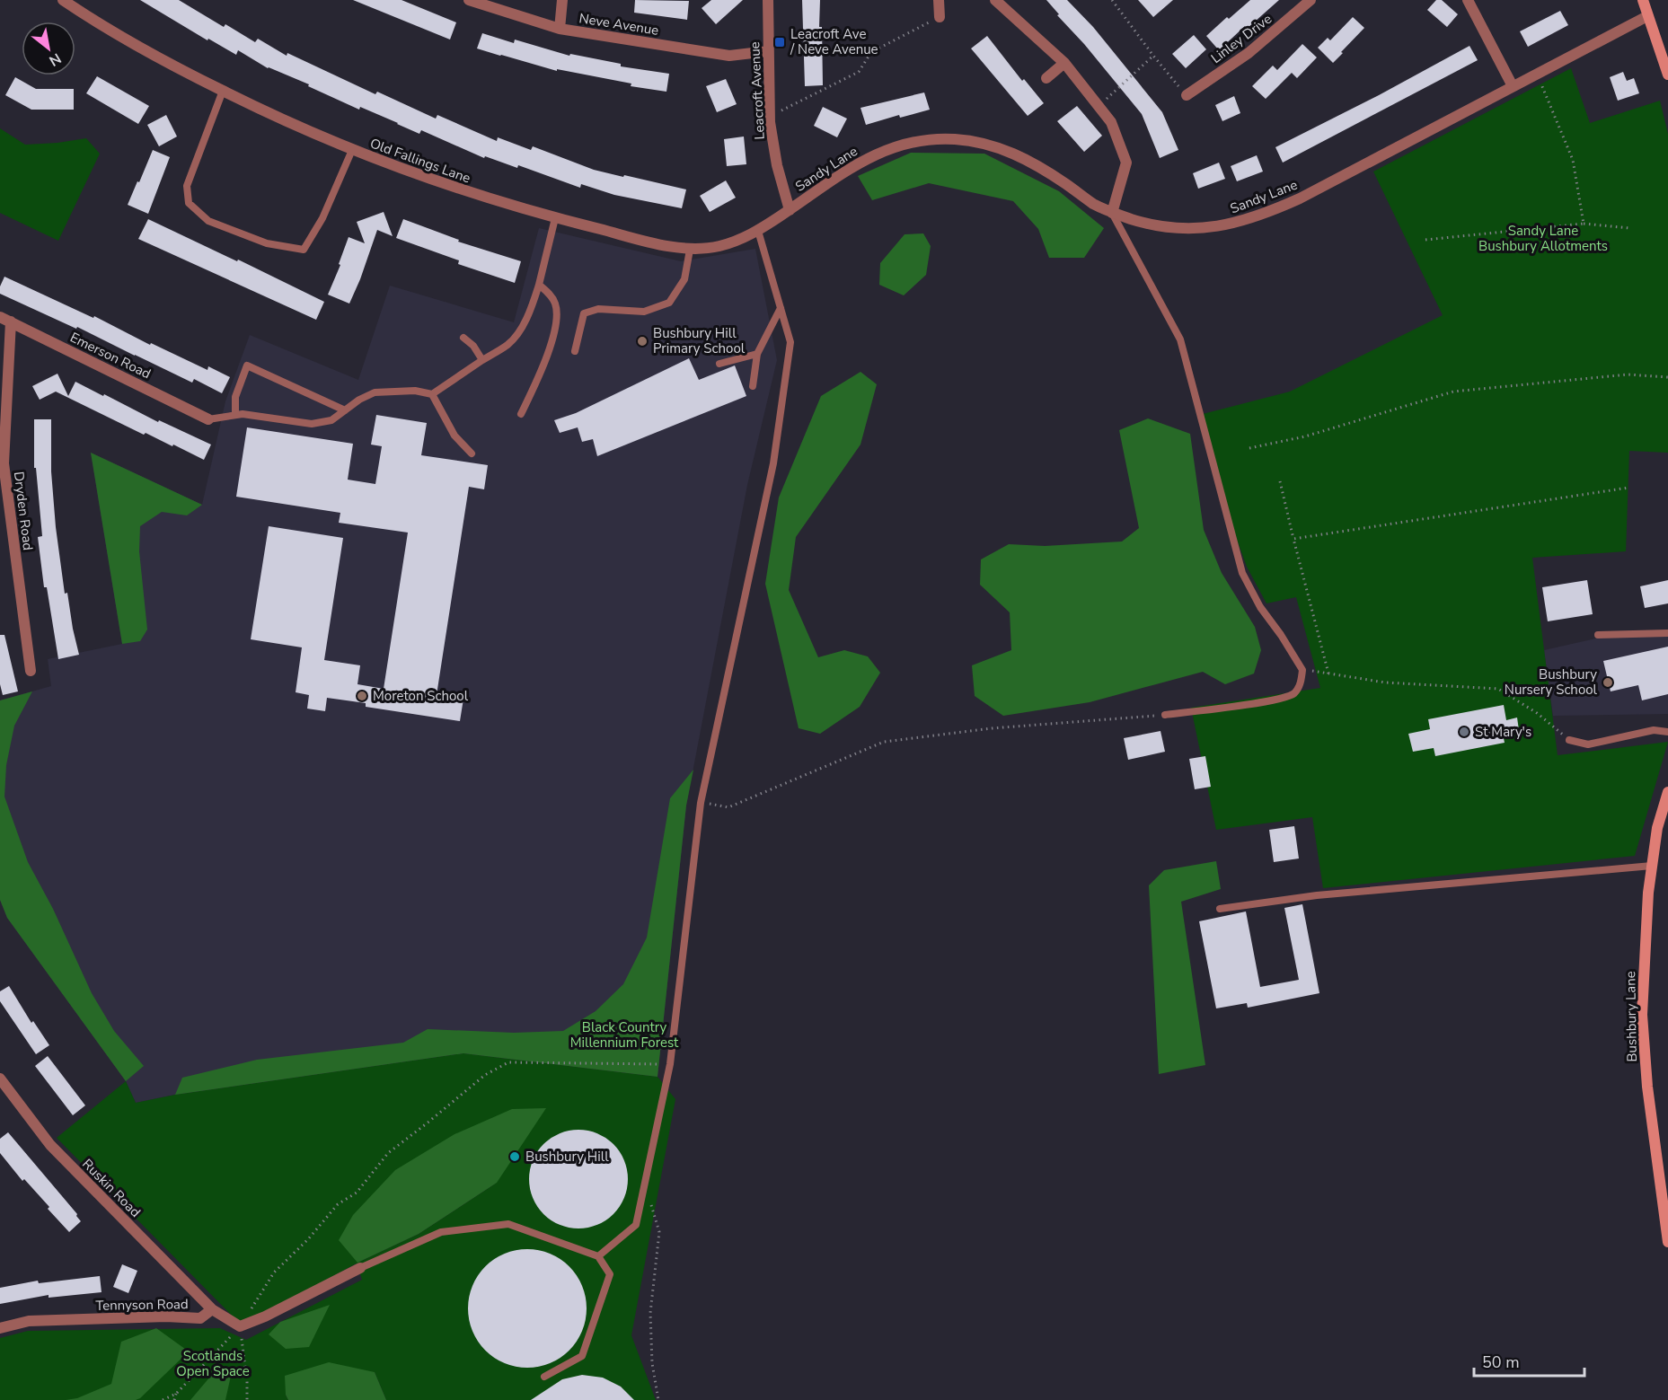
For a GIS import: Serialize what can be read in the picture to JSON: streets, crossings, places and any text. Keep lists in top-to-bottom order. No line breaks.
{"streets":{"street":["Neve Avenue","Linley Drive","Leacroft Avenue","Old Fallings Lane","Sandy Lane","Emerson Road","Dryden Road","Bushbury Lane","Ruskin Road","Tennyson Road"]},"crossings":[["Neve Avenue","Leacroft Avenue"],["Leacroft Avenue","Old Fallings Lane"],["Leacroft Avenue","Sandy Lane"],["Old Fallings Lane","Sandy Lane"],["Emerson Road","Dryden Road"],["Ruskin Road","Tennyson Road"]],"parks":["Sandy Lane Bushbury Allotments","Black Country Millennium Forest","Scotlands Open Space"],"places":{"transit":["Leacroft Ave / Neve Avenue"],"other":["Bushbury Hill Primary School","Bushbury Nursery School","Moreton School","St Mary's","Bushbury Hill"]},"scale_bar":"50 m","north":"bottom right"}
